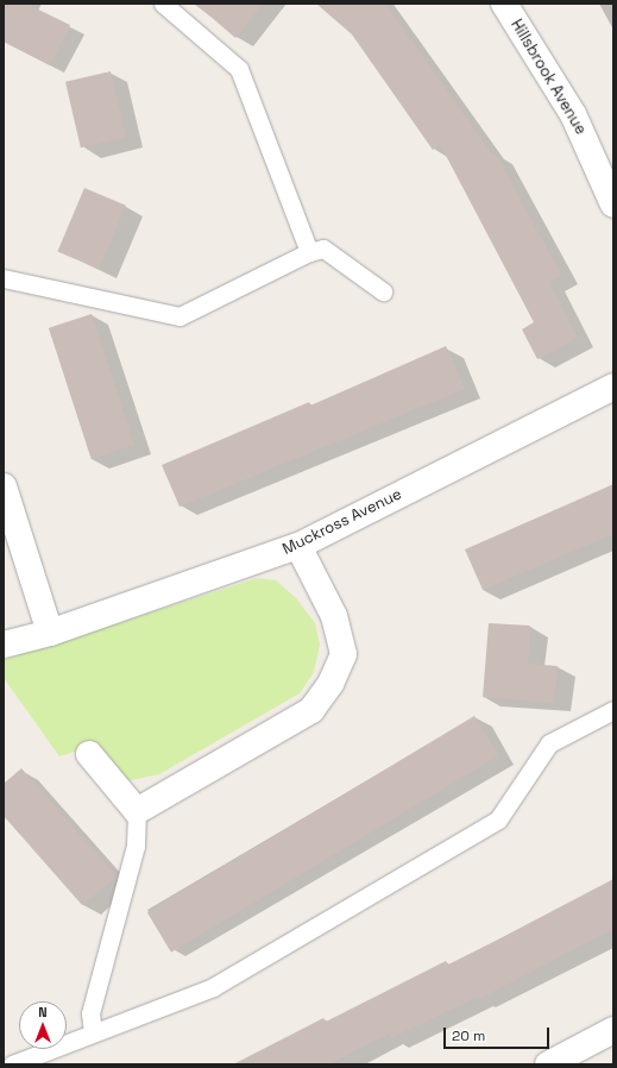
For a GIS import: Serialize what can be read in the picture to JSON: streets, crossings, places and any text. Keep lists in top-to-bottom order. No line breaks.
{"streets":{"street":["Hillsbrook Avenue","Muckross Avenue"]},"scale_bar":"20 m","north":"top"}
